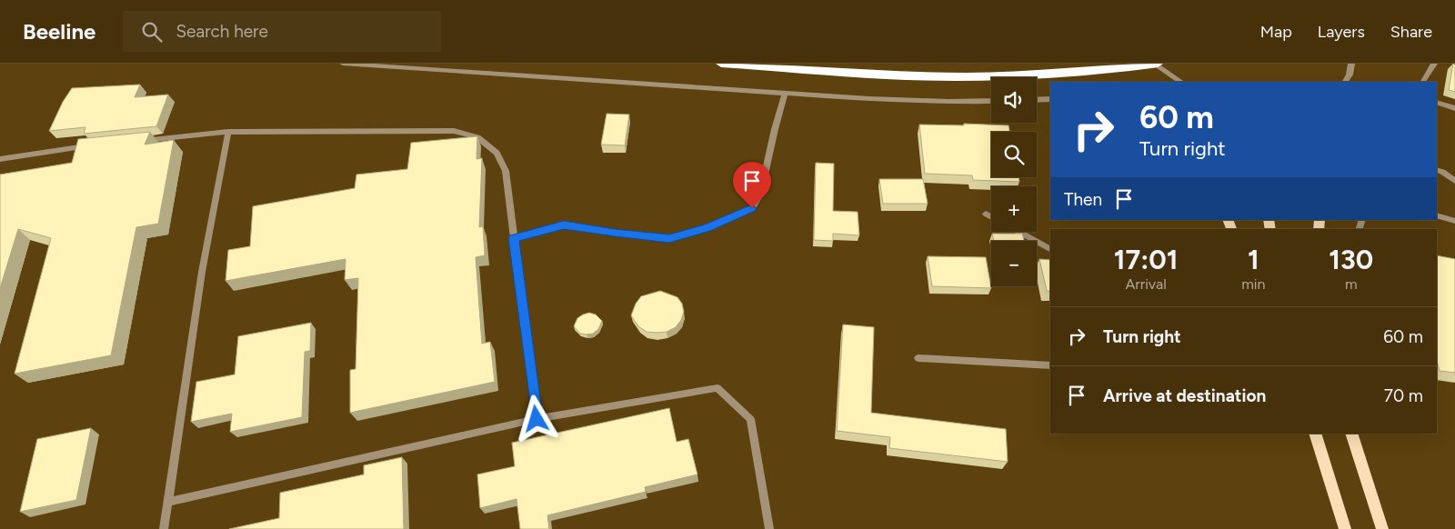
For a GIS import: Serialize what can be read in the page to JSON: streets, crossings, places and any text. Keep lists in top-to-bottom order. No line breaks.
{"page":{"header":"Beeline","search":"Search here","nav":["Map","Layers","Share"],"map_buttons":["+","−"],"turn":["60 m","Turn right"],"then":"Then","eta":["17:01","Arrival","1","min","130","m"],"list":[{"name":"Turn right","value":"60 m"},{"name":"Arrive at destination","value":"70 m"}]}}
